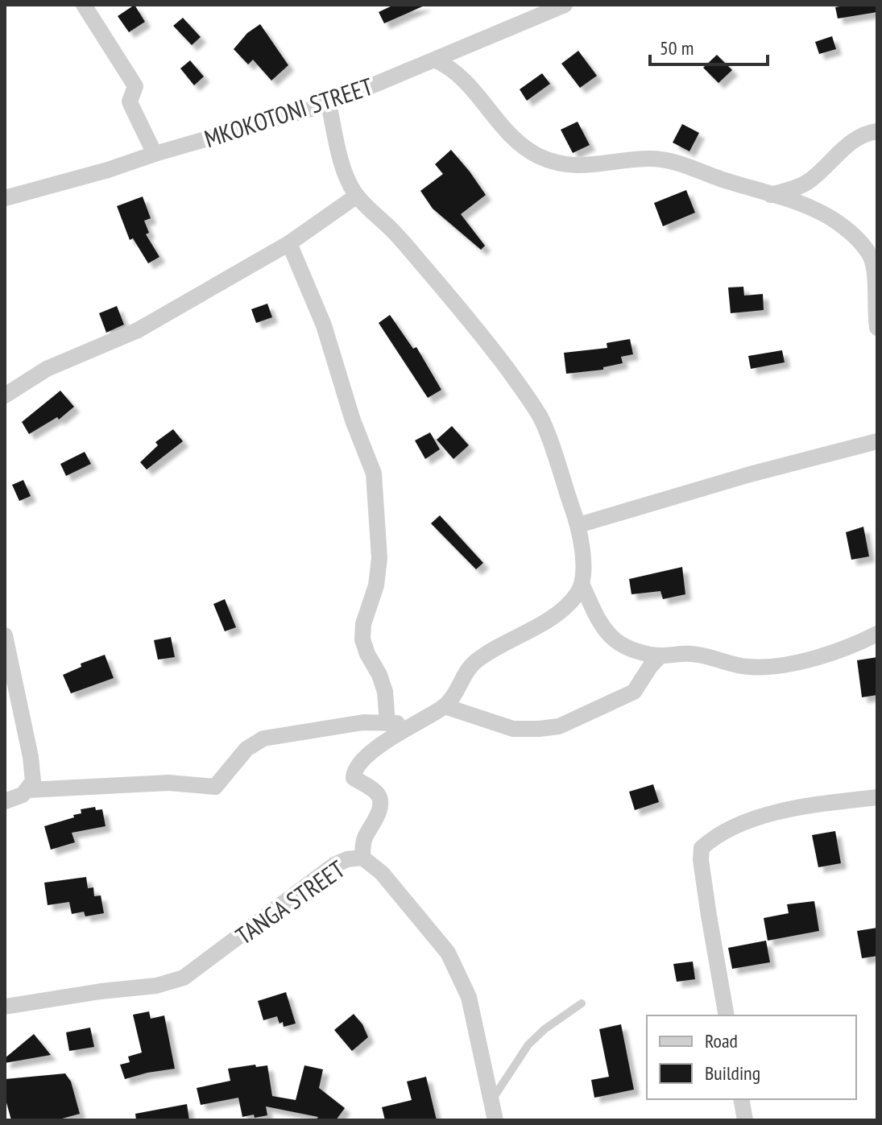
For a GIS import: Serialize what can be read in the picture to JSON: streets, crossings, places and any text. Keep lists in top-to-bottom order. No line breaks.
{"streets":{"street":["MKOKOTONI STREET","TANGA STREET"]},"legend":["Road","Building"],"scale_bar":"50 m"}
